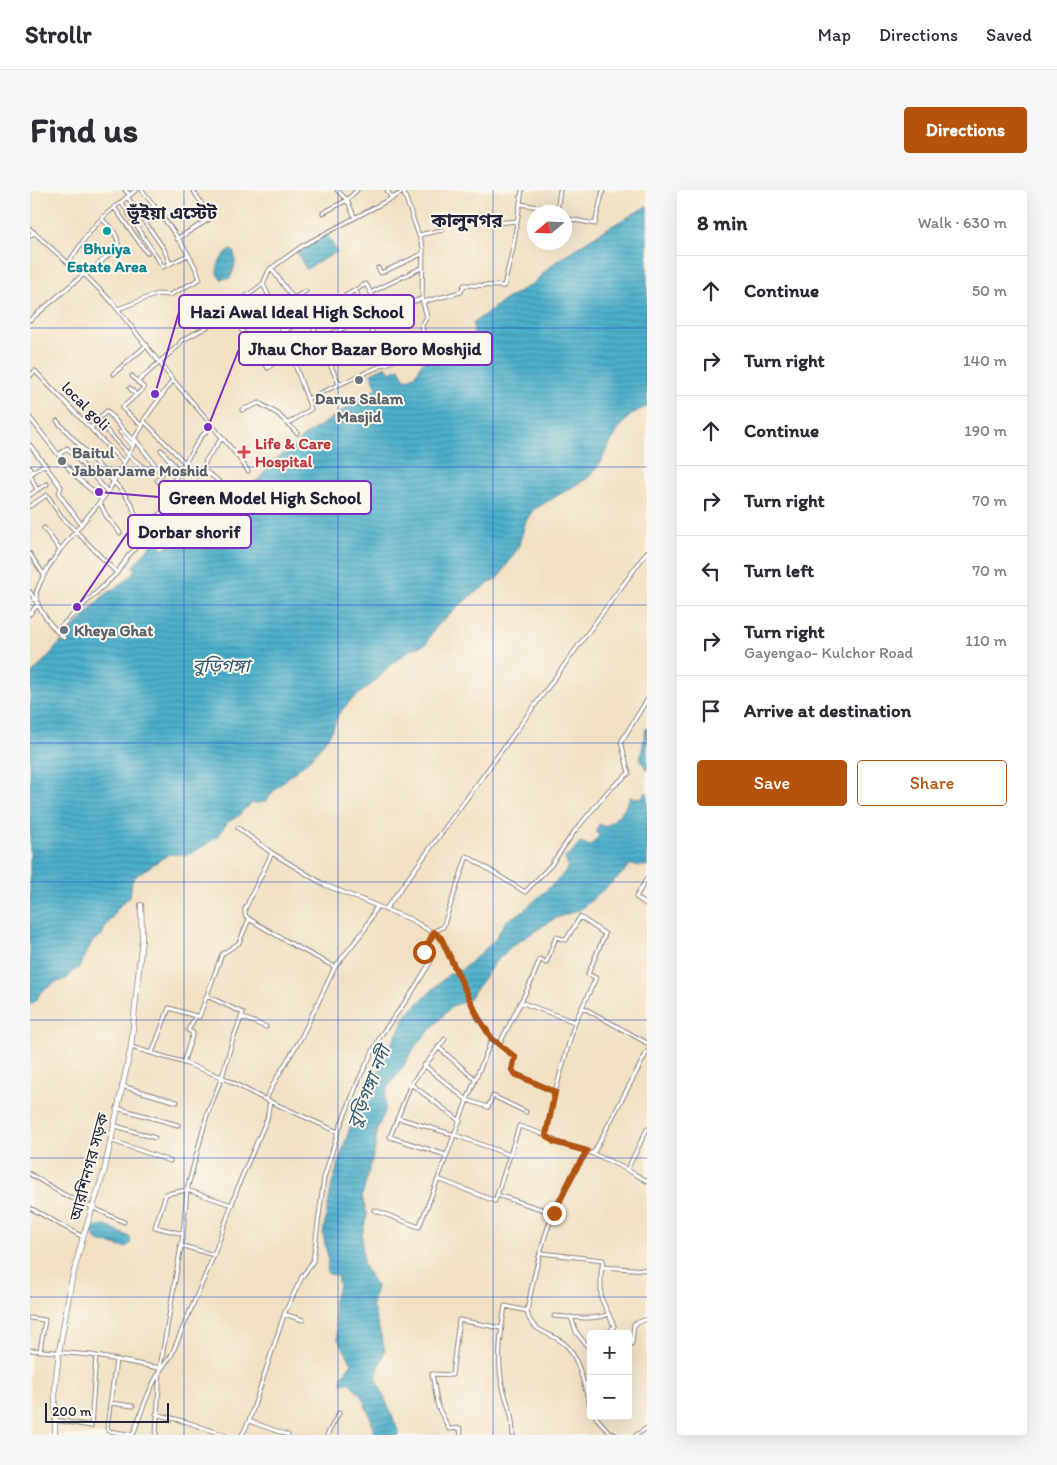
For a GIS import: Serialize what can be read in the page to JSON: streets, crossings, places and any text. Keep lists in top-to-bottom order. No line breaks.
{"streets":{"street":["local goli","আরশিনগর সড়ক"]},"districts":["ভূঁইয়া এস্টেট","কালুনগর"],"water":["বুড়িগঙ্গা","বুড়িগঙ্গা নদী"],"places":{"other":["Bhuiya Estate Area","Darus Salam Masjid","Hazi Awal Ideal High School","Jhau Chor Bazar Boro Moshjid","Baitul JabbarJame Moshid","Green Model High School","Dorbar shorif","Kheya Ghat"],"health":["Life & Care Hospital"]},"scale_bar":"200 m","north":"left","page":{"header":"Strollr","nav":["Map","Directions","Saved"],"buttons":["Directions",["Save","Share"]],"title":"Find us","heading":["8 min","Walk · 630 m"],"list":[["Continue","50 m"],["Turn right","140 m"],["Continue","190 m"],["Turn right","70 m"],["Turn left","70 m"],["Turn right","Gayengao- Kulchor Road","110 m"],"Arrive at destination"],"map_buttons":["+","−"],"scale":"200 m"}}
